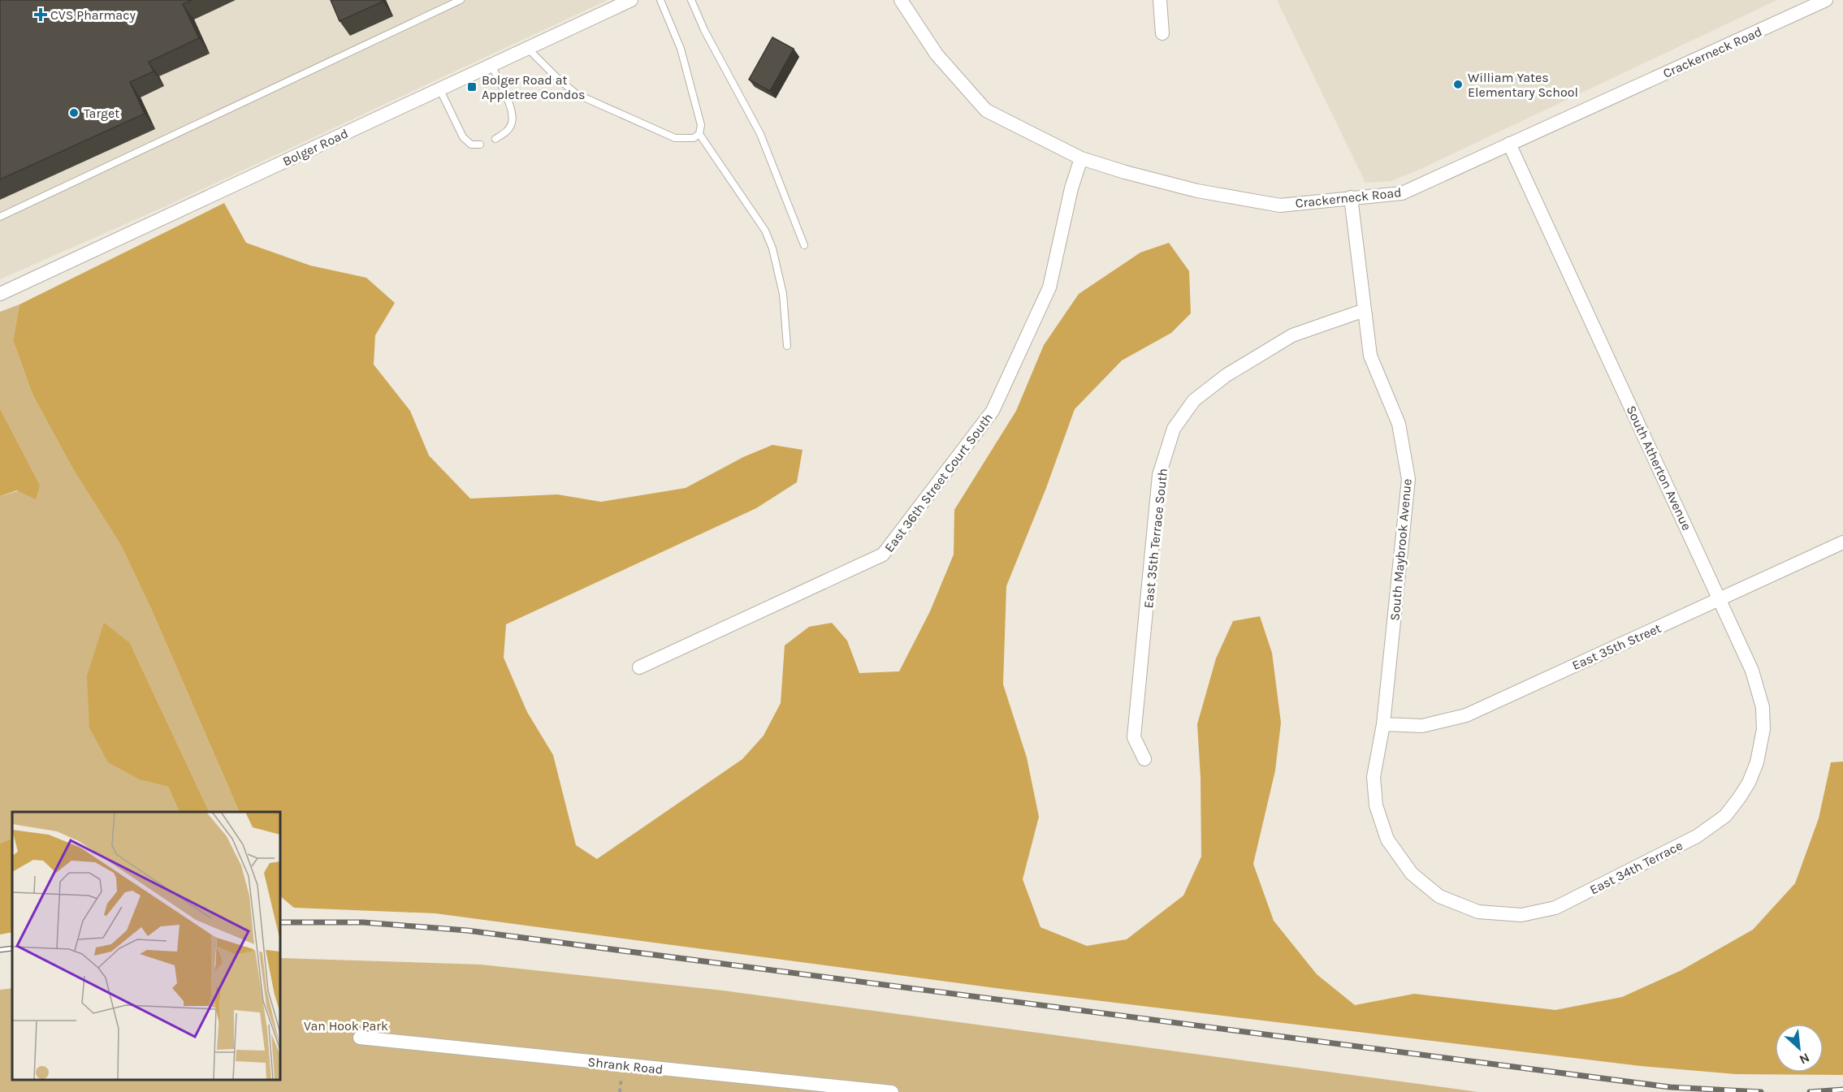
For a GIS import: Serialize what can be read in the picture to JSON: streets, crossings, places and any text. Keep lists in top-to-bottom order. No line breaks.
{"streets":{"street":["Crackerneck Road","Bolger Road","South Atherton Avenue","East 36th Street Court South","East 35th Terrace South","South Maybrook Avenue","East 35th Street","East 34th Terrace","Shrank Road"]},"crossings":[["Crackerneck Road","South Atherton Avenue"],["Crackerneck Road","East 36th Street Court South"],["Crackerneck Road","South Maybrook Avenue"],["South Atherton Avenue","East 35th Street"],["South Atherton Avenue","East 34th Terrace"],["East 35th Terrace South","South Maybrook Avenue"],["South Maybrook Avenue","East 35th Street"],["South Maybrook Avenue","East 34th Terrace"]],"parks":["Van Hook Park"],"places":{"health":["CVS Pharmacy"],"other":["William Yates Elementary School","Target"],"transit":["Bolger Road at Appletree Condos"]},"north":"bottom right"}
